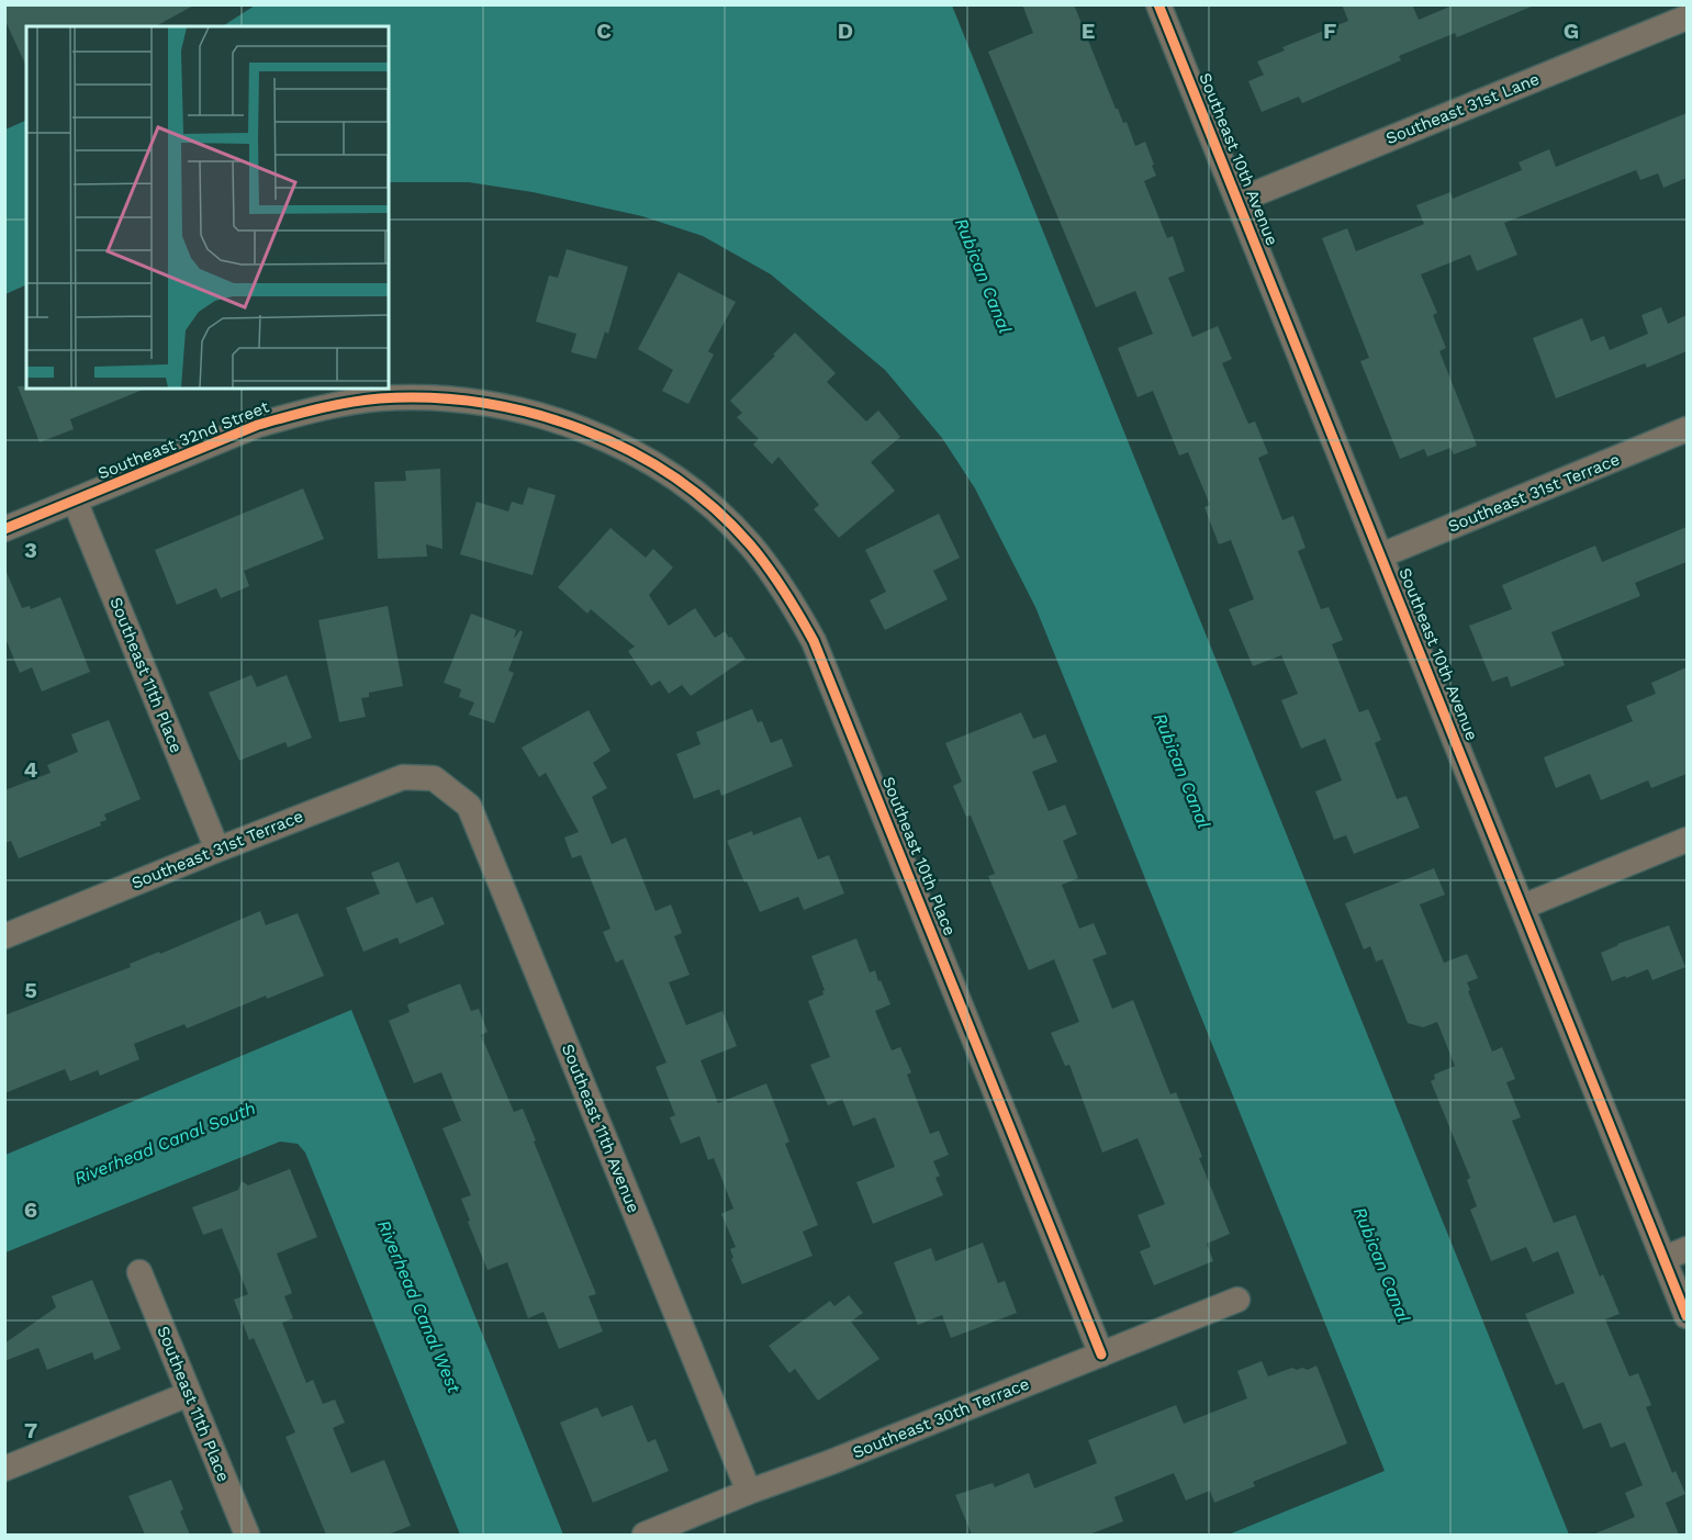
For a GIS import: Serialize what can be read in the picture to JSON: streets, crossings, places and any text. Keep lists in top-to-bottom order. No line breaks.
{"streets":{"street":["Southeast 31st Lane","Southeast 10th Avenue","Southeast 32nd Street","Southeast 31st Terrace","Southeast 11th Place","Southeast 10th Place","Southeast 11th Avenue","Southeast 30th Terrace"]},"crossings":[["Southeast 31st Lane","Southeast 10th Avenue"],["Southeast 10th Avenue","Southeast 31st Terrace"],["Southeast 32nd Street","Southeast 11th Place"],["Southeast 32nd Street","Southeast 10th Place"],["Southeast 31st Terrace","Southeast 11th Place"],["Southeast 31st Terrace","Southeast 11th Avenue"],["Southeast 10th Place","Southeast 30th Terrace"],["Southeast 11th Avenue","Southeast 30th Terrace"]],"water":["Rubican Canal","Riverhead Canal South","Riverhead Canal West"],"grid":{"columns":["C","D","E","F","G"],"rows":["3","4","5","6","7"]}}
